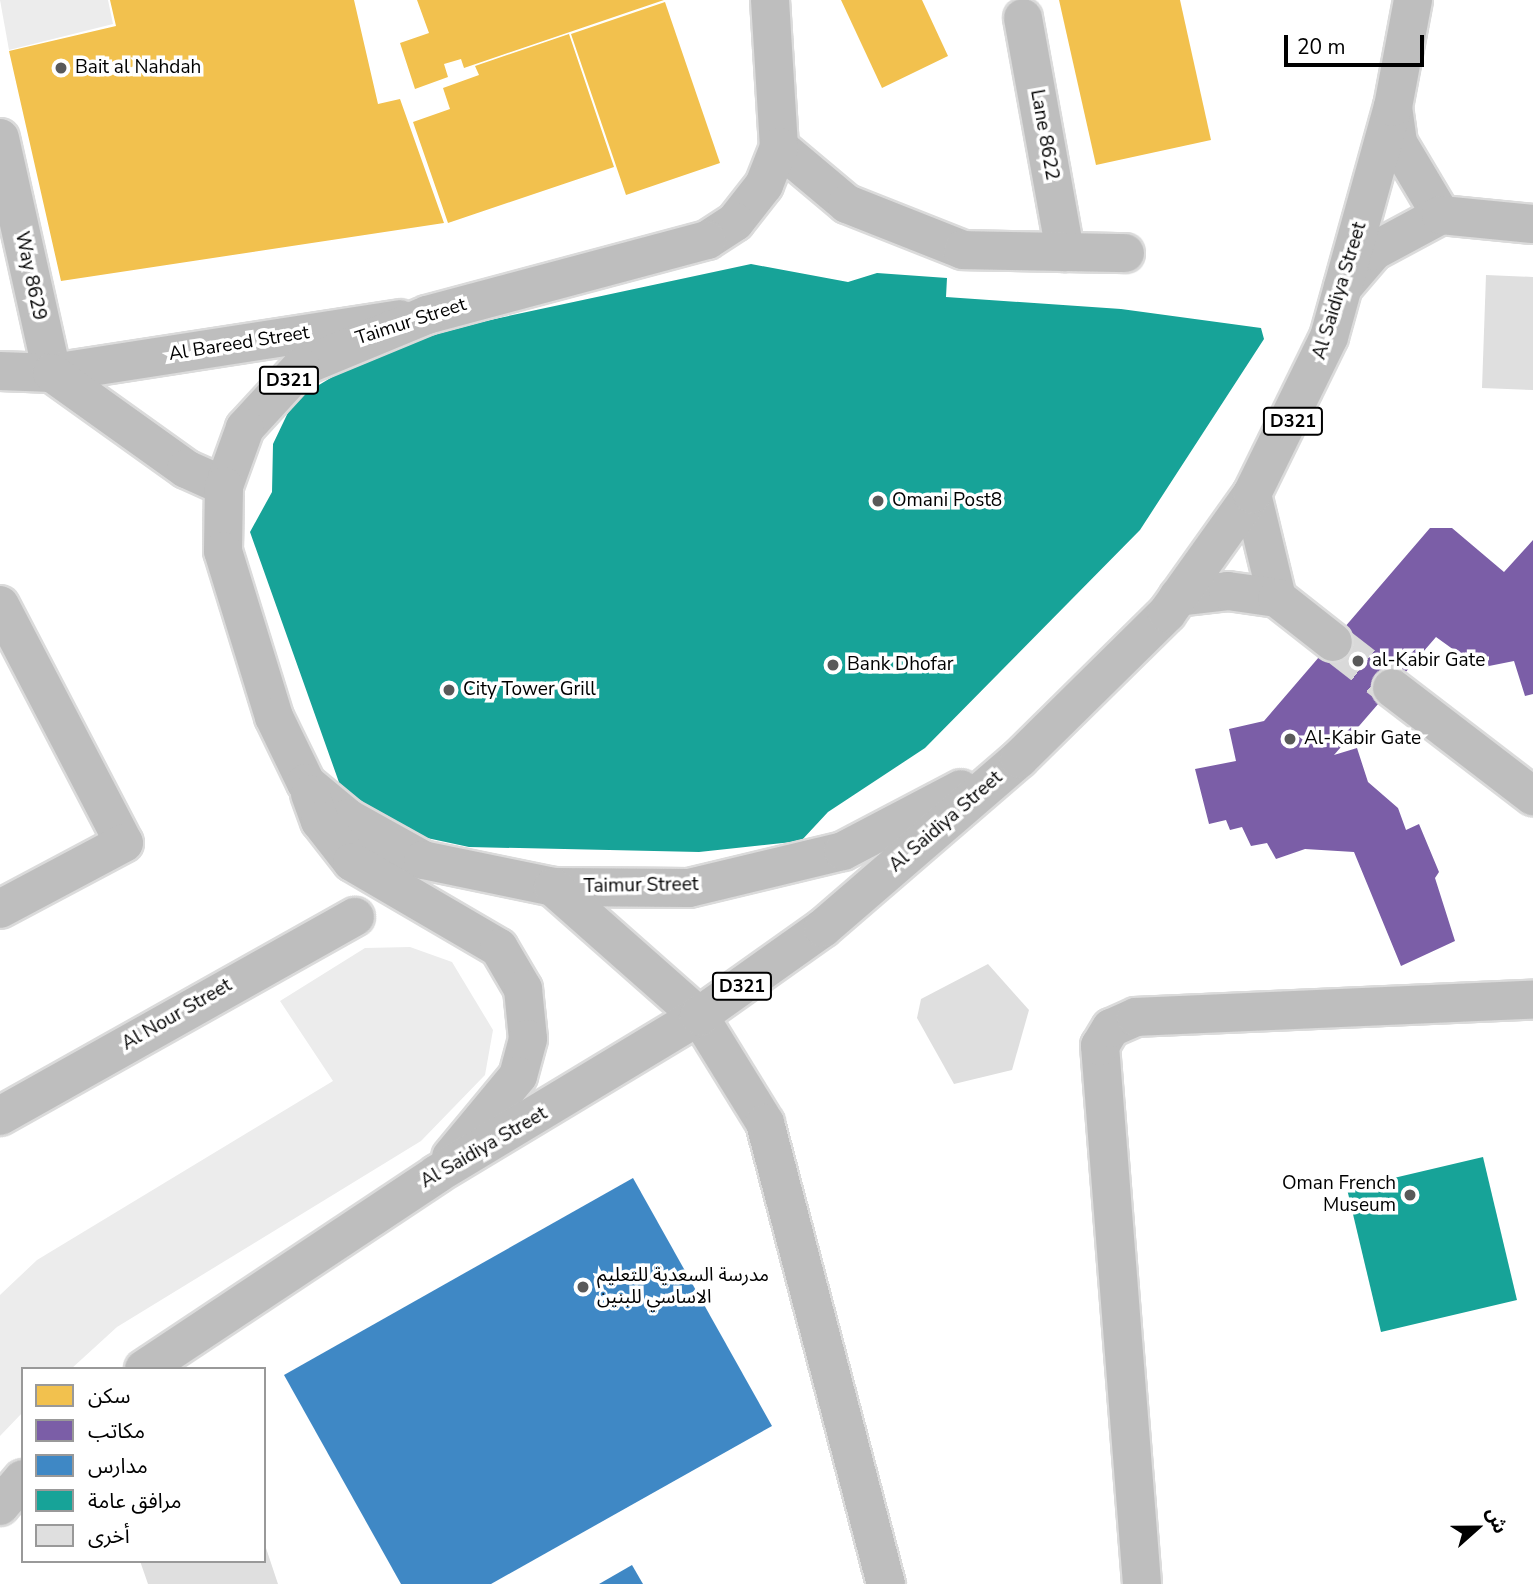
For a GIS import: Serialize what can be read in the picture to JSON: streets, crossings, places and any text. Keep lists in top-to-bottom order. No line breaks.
{"streets":{"main road":["Lane 8622","Way 8629","Al Saidiya Street","Taimur Street","Al Bareed Street","D321","Al Nour Street"]},"crossings":[["Way 8629","Al Bareed Street"],["Al Saidiya Street","Taimur Street"],["Taimur Street","Al Bareed Street"]],"places":["Bait al Nahdah","Omani Post8","al-Kabir Gate","Bank Dhofar","City Tower Grill","Al-Kabir Gate","Oman French Museum","مدرسة السعدية للتعليم الاساسي للبنين"],"legend":["سكن","مكاتب","مدارس","مرافق عامة","أخرى"],"scale_bar":"20 m","north":"right"}
